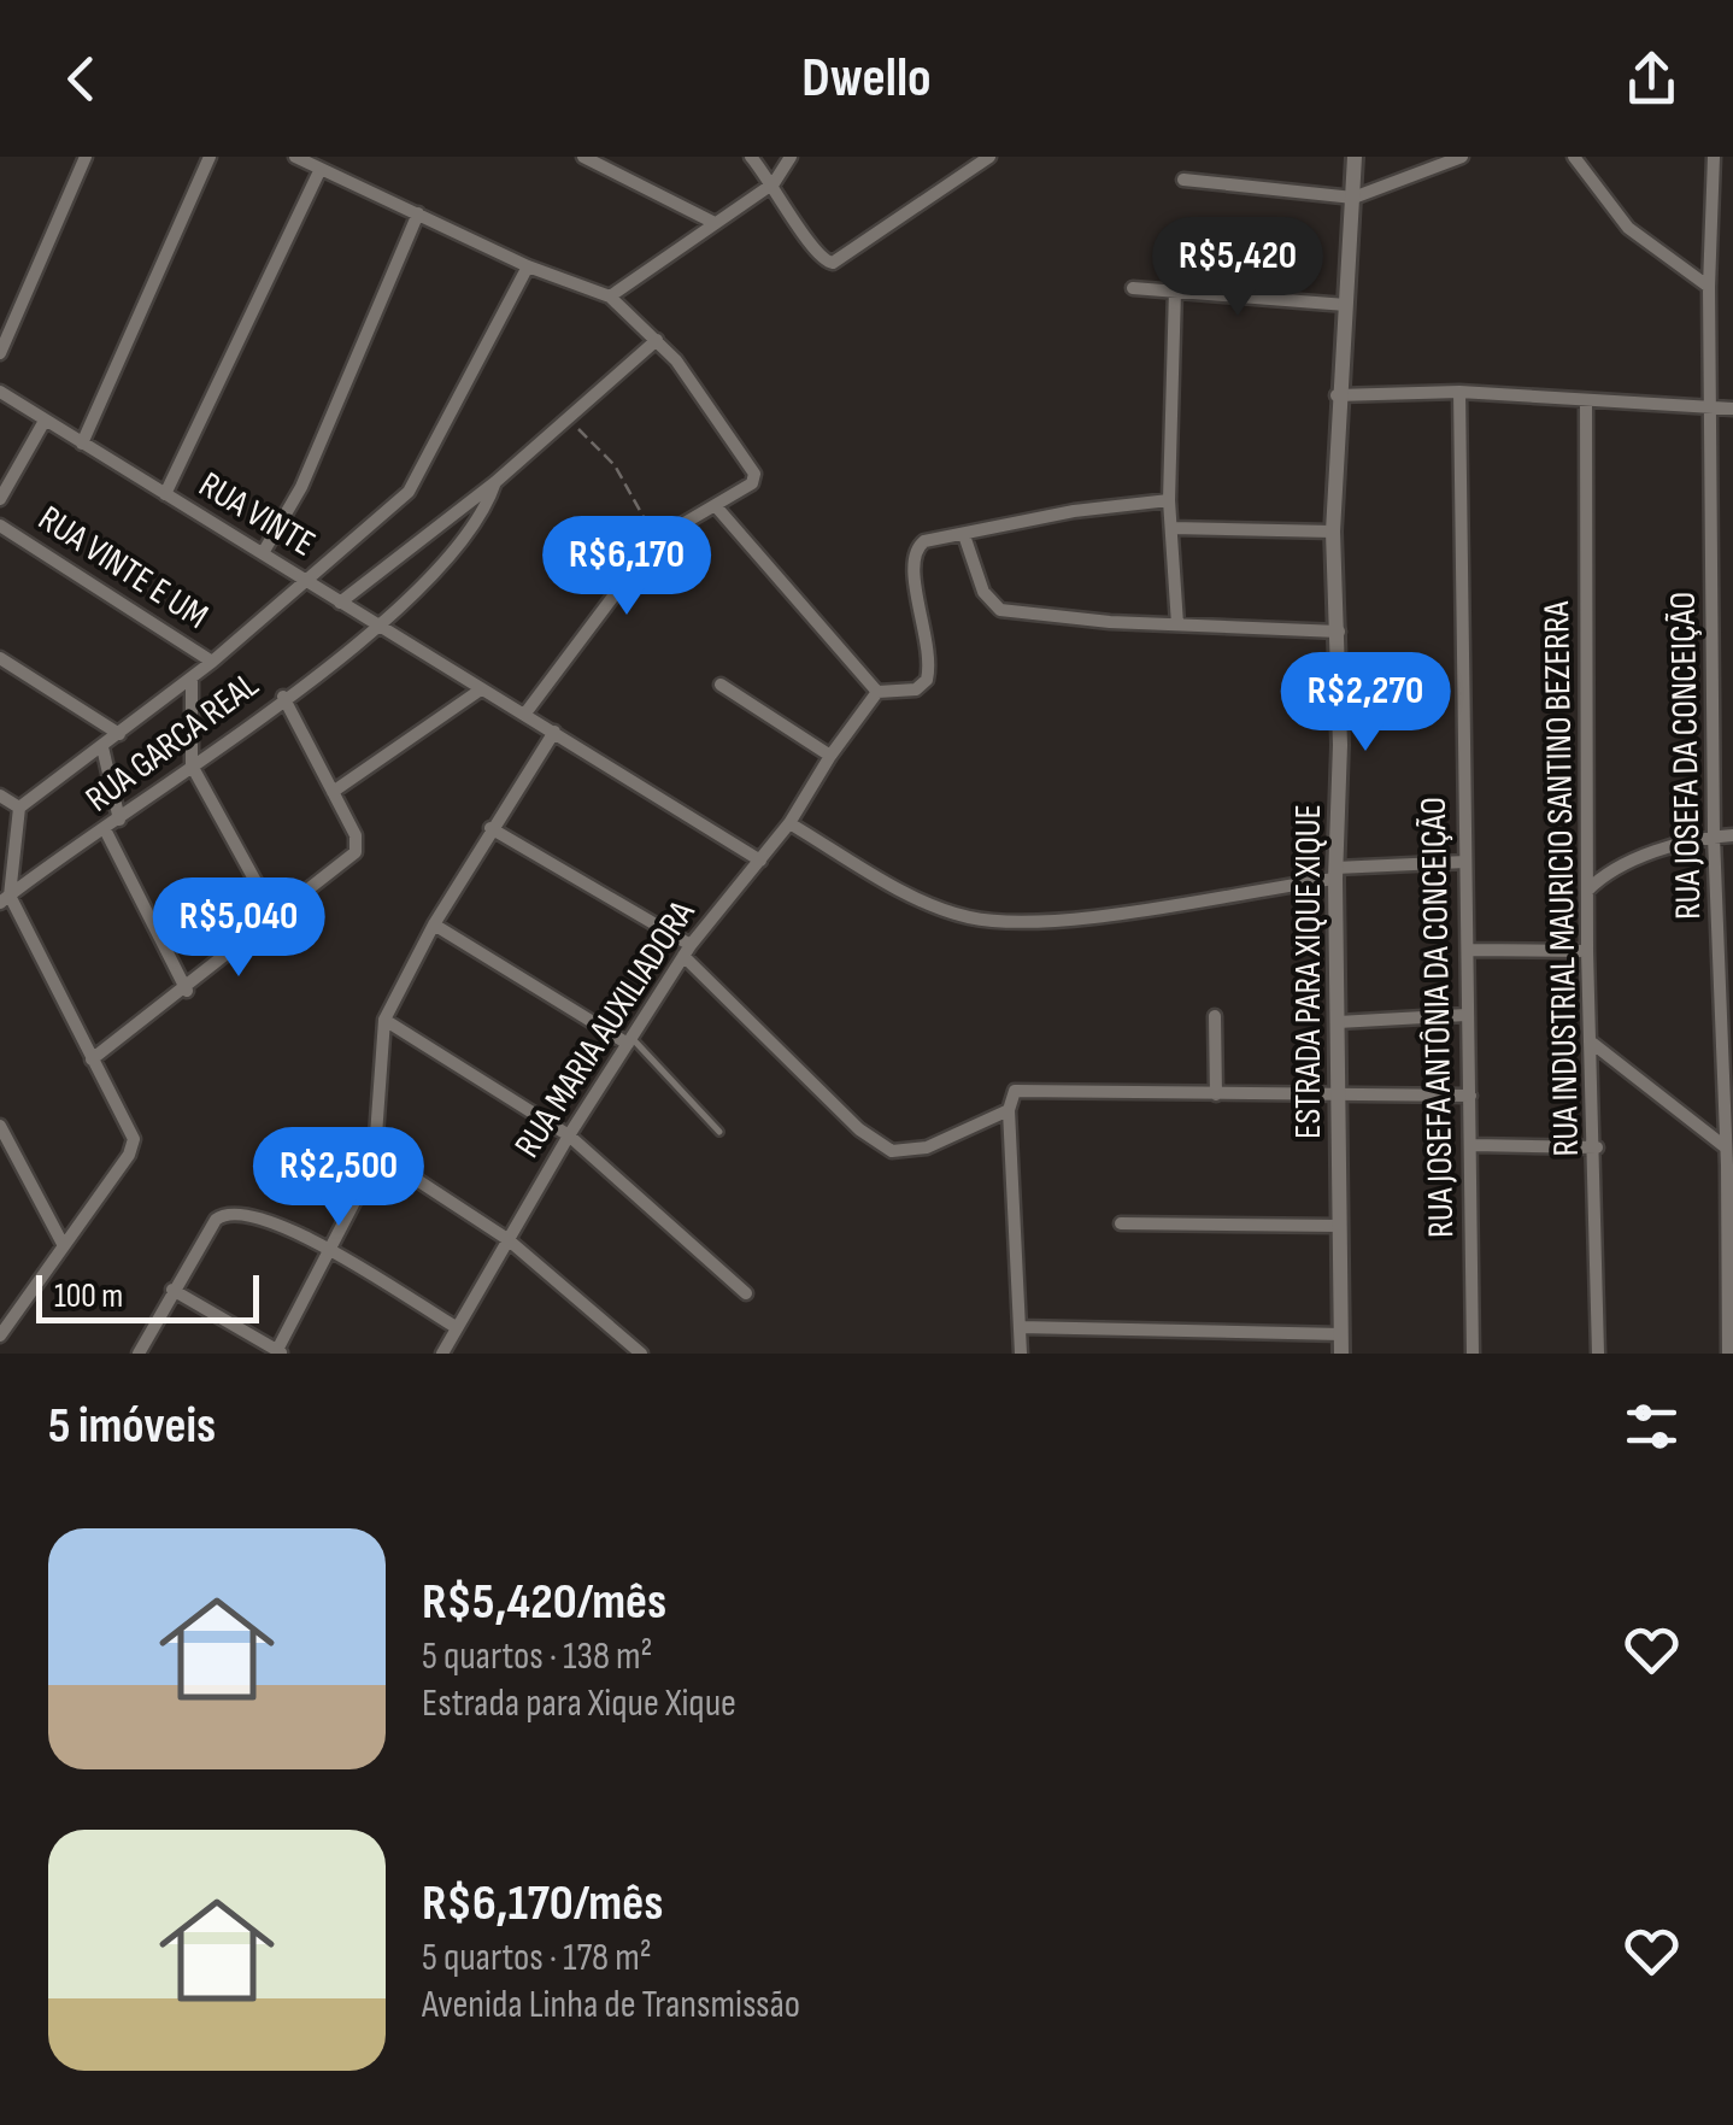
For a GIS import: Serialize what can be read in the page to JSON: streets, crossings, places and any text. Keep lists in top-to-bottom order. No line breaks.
{"streets":{"street":["RUA VINTE","RUA VINTE E UM","RUA GARCA REAL","RUA JOSEFA DA CONCEIÇÃO","RUA INDUSTRIAL MAURICIO SANTINO BEZERRA","ESTRADA PARA XIQUE XIQUE","RUA JOSEFA ANTÔNIA DA CONCEIÇÃO","RUA MARIA AUXILIADORA"]},"crossings":[["RUA VINTE","RUA GARCA REAL"],["RUA VINTE","RUA MARIA AUXILIADORA"]],"scale_bar":"100 m","page":{"header":"Dwello","price":["R$5,420","R$6,170","R$2,270","R$5,040","R$2,500"],"scale":"100 m","heading":"5 imóveis","list":[{"name":"R$5,420/mês","note":"5 quartos · 138 m² · Estrada para Xique Xique"},{"name":"R$6,170/mês","note":"5 quartos · 178 m² · Avenida Linha de Transmissão"}]}}
